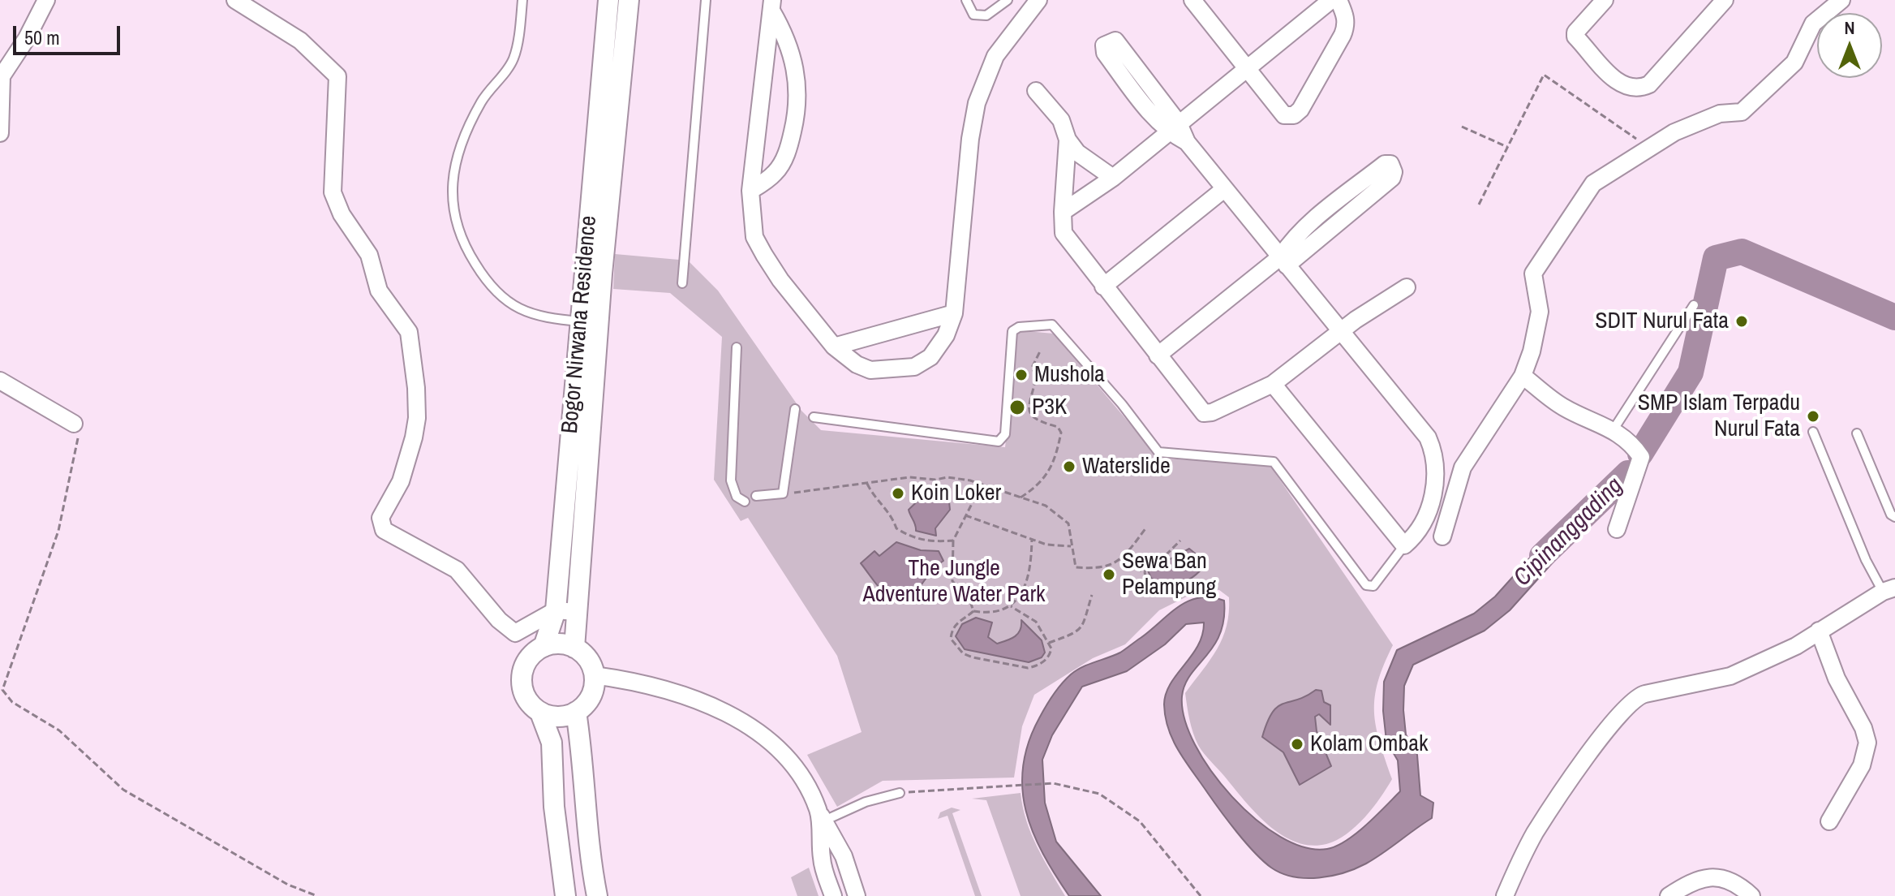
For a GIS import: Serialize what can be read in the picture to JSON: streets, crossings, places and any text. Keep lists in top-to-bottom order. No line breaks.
{"streets":{"street":["Bogor Nirwana Residence"]},"water":["Cipinanggading"],"parks":["The Jungle Adventure Water Park"],"places":["SDIT Nurul Fata","Mushola","P3K","SMP Islam Terpadu Nurul Fata","Waterslide","Koin Loker","Sewa Ban Pelampung","Kolam Ombak"],"scale_bar":"50 m","north":"top"}
